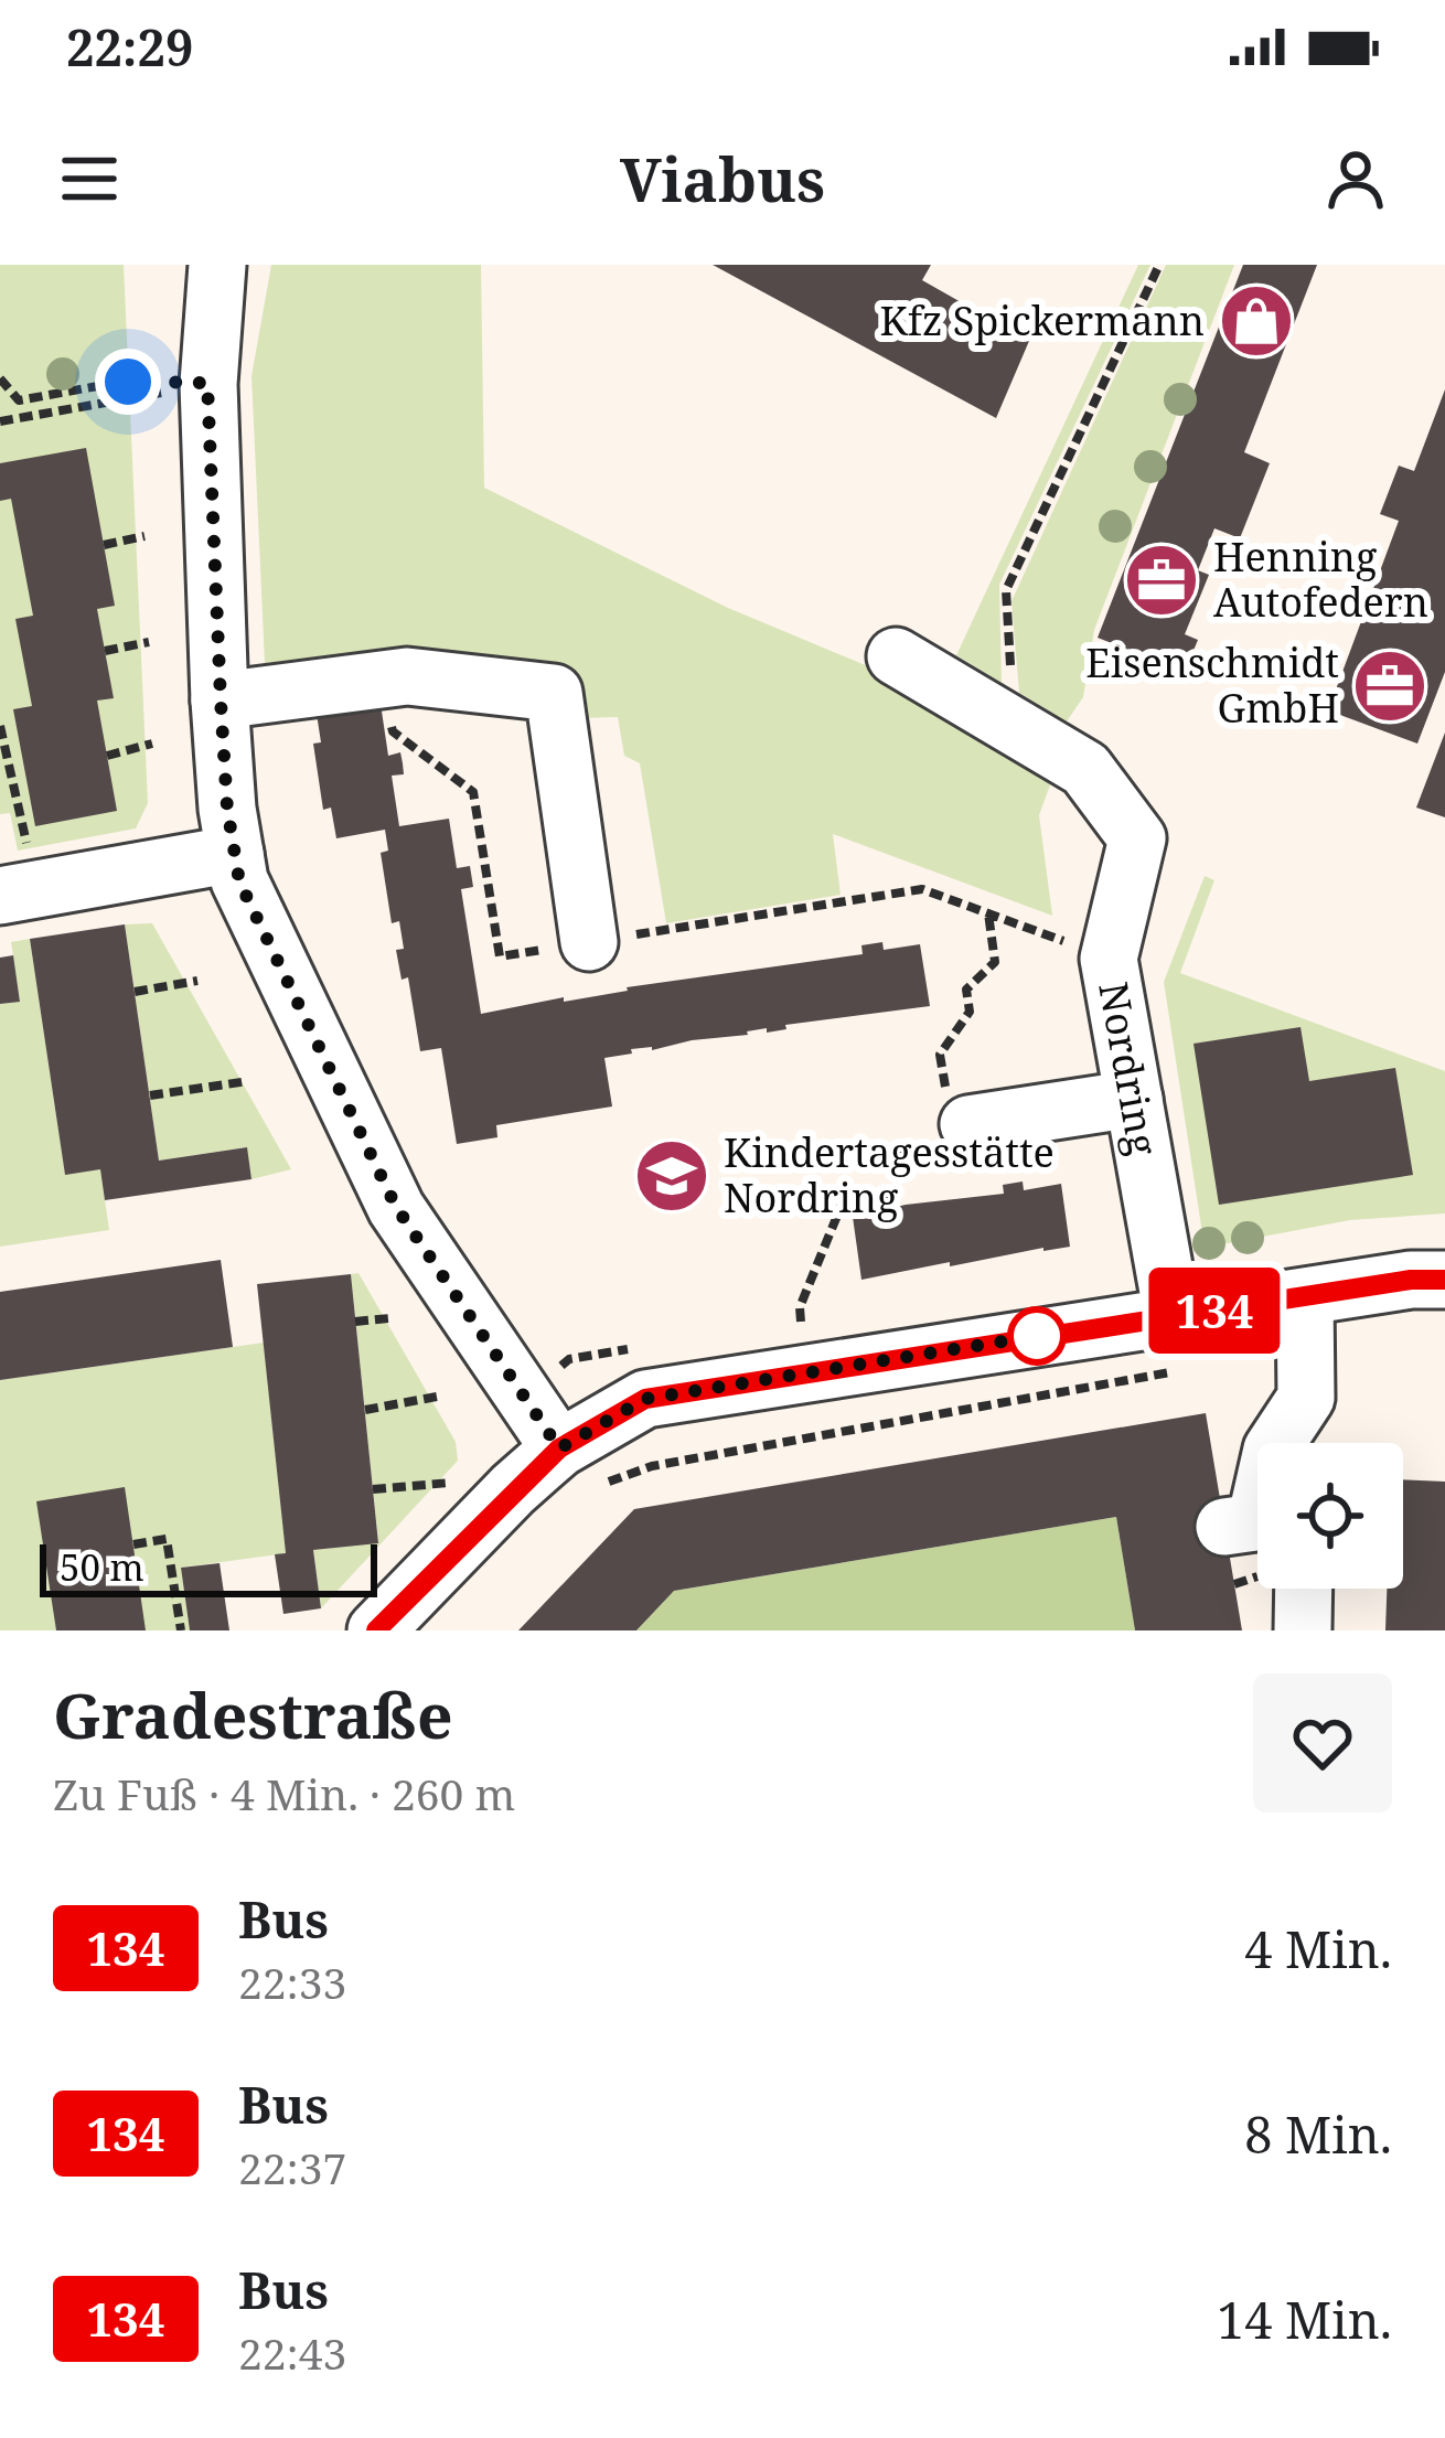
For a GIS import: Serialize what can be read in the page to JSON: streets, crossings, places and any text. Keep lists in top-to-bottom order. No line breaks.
{"streets":{"street":["Nordring"]},"places":{"shop":["Kfz Spickermann"],"office":["Henning Autofedern","Eisenschmidt GmbH"],"school or university":["Kindertagesstätte Nordring"]},"lines":["bus line 134"],"scale_bar":"50 m","page":{"status":"22:29","header":"Viabus","on_map":"134","scale":"50 m","heading":["Gradestraße","Zu Fuß · 4 Min. · 260 m"],"list":[{"mark":"134","name":"Bus","note":"22:33","value":"4 Min."},{"mark":"134","name":"Bus","note":"22:37","value":"8 Min."},{"mark":"134","name":"Bus","note":"22:43","value":"14 Min."}]}}
